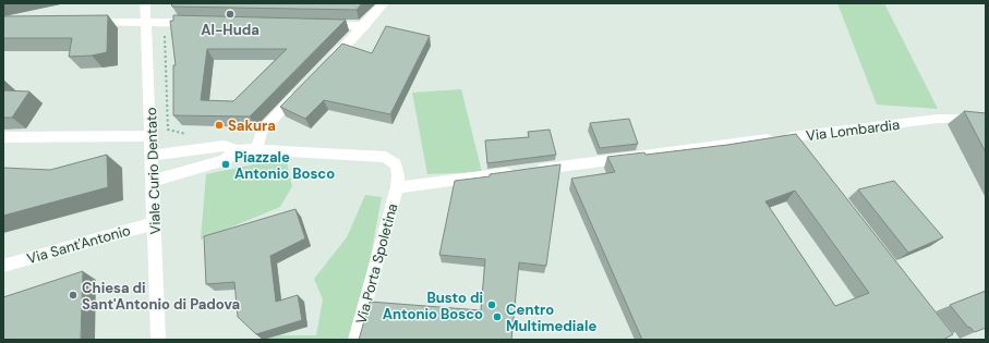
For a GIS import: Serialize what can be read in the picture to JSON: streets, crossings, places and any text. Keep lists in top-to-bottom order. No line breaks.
{"streets":{"street":["Via Lombardia","Viale Curio Dentato","Via Sant'Antonio","Via Porta Spoletina"]},"crossings":[["Viale Curio Dentato","Via Sant'Antonio"]],"places":["Al-Huda","Sakura","Piazzale Antonio Bosco","Chiesa di Sant'Antonio di Padova","Busto di Antonio Bosco","Centro Multimediale"]}
